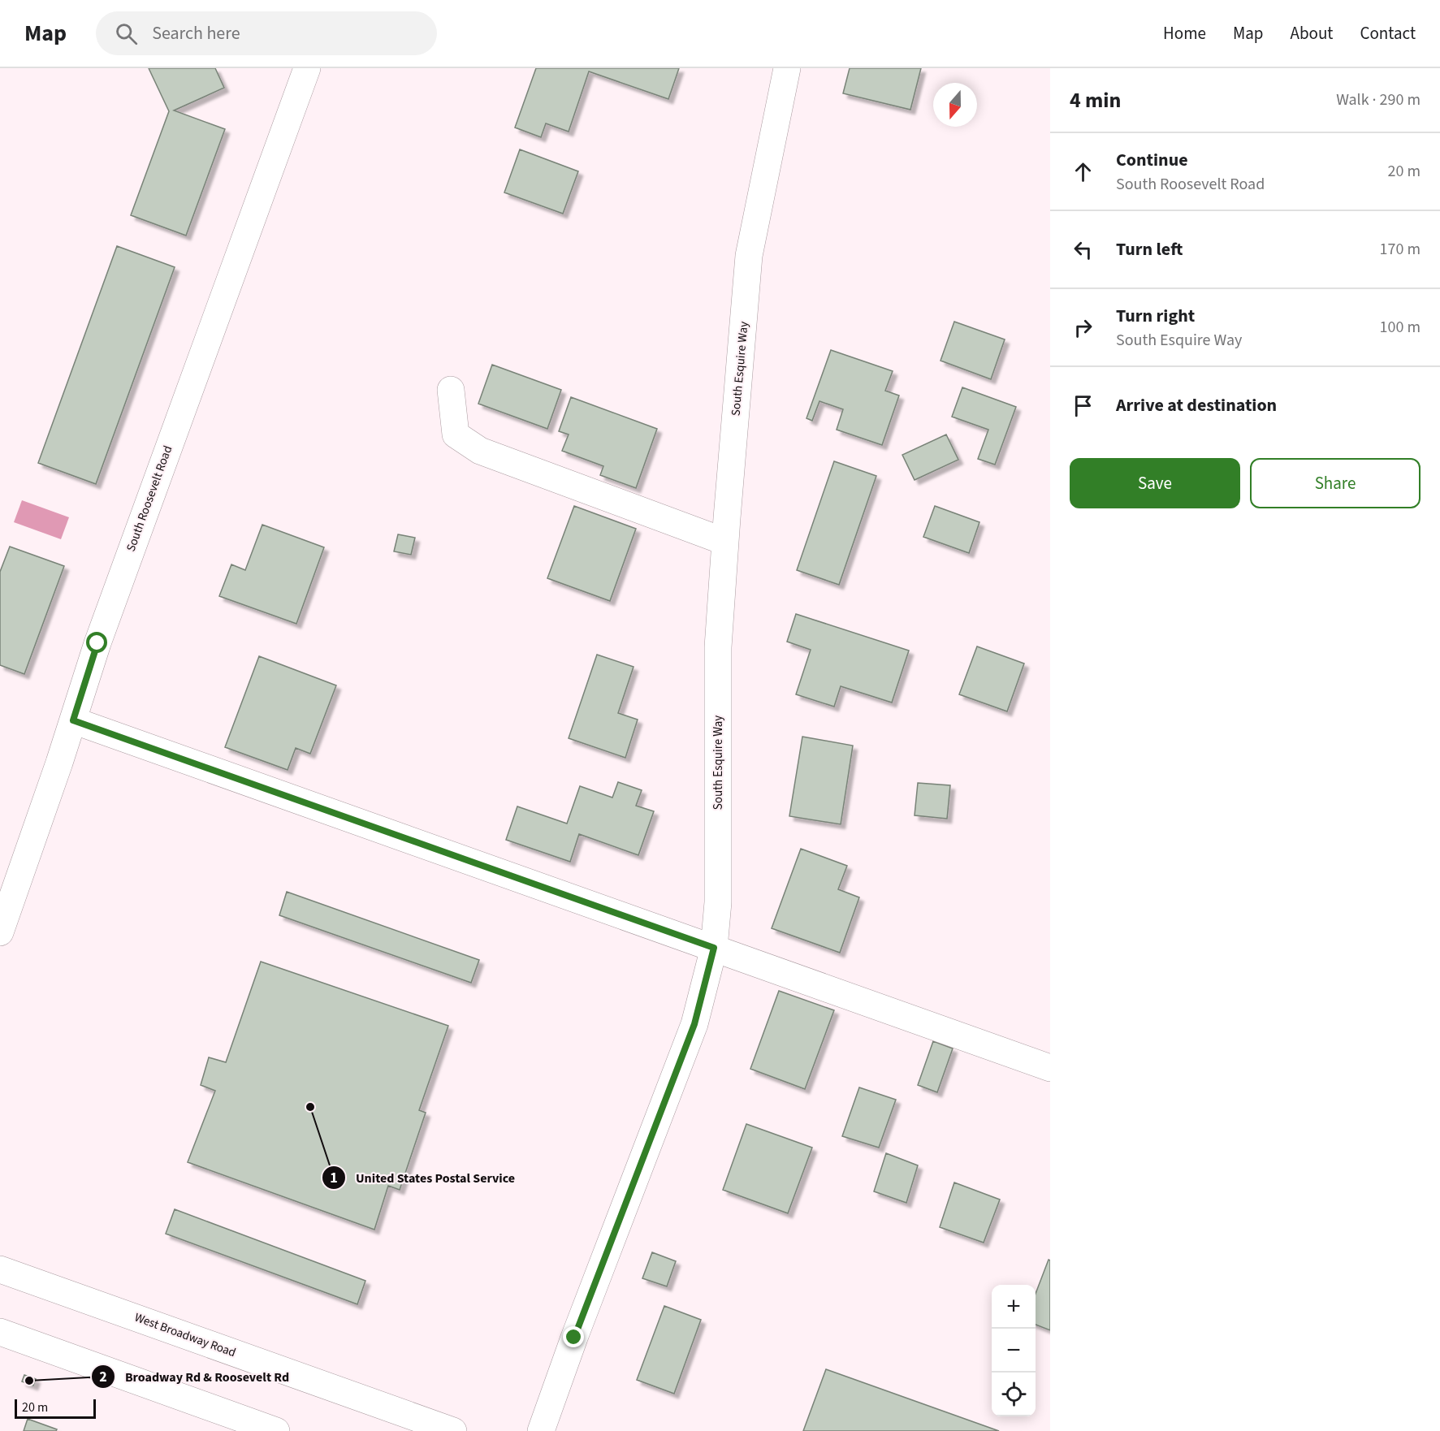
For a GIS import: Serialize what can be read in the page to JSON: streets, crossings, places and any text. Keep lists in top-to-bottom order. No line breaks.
{"streets":{"street":["South Esquire Way","South Roosevelt Road","West Broadway Road"]},"places":["United States Postal Service","Broadway Rd & Roosevelt Rd"],"scale_bar":"20 m","north":"bottom","page":{"header":"Map","search":"Search here","nav":["Home","Map","About","Contact"],"heading":["4 min","Walk · 290 m"],"list":[["Continue","South Roosevelt Road","20 m"],["Turn left","170 m"],["Turn right","South Esquire Way","100 m"],"Arrive at destination"],"buttons":["Save","Share"],"map_buttons":["+","−"],"scale":"20 m"}}
